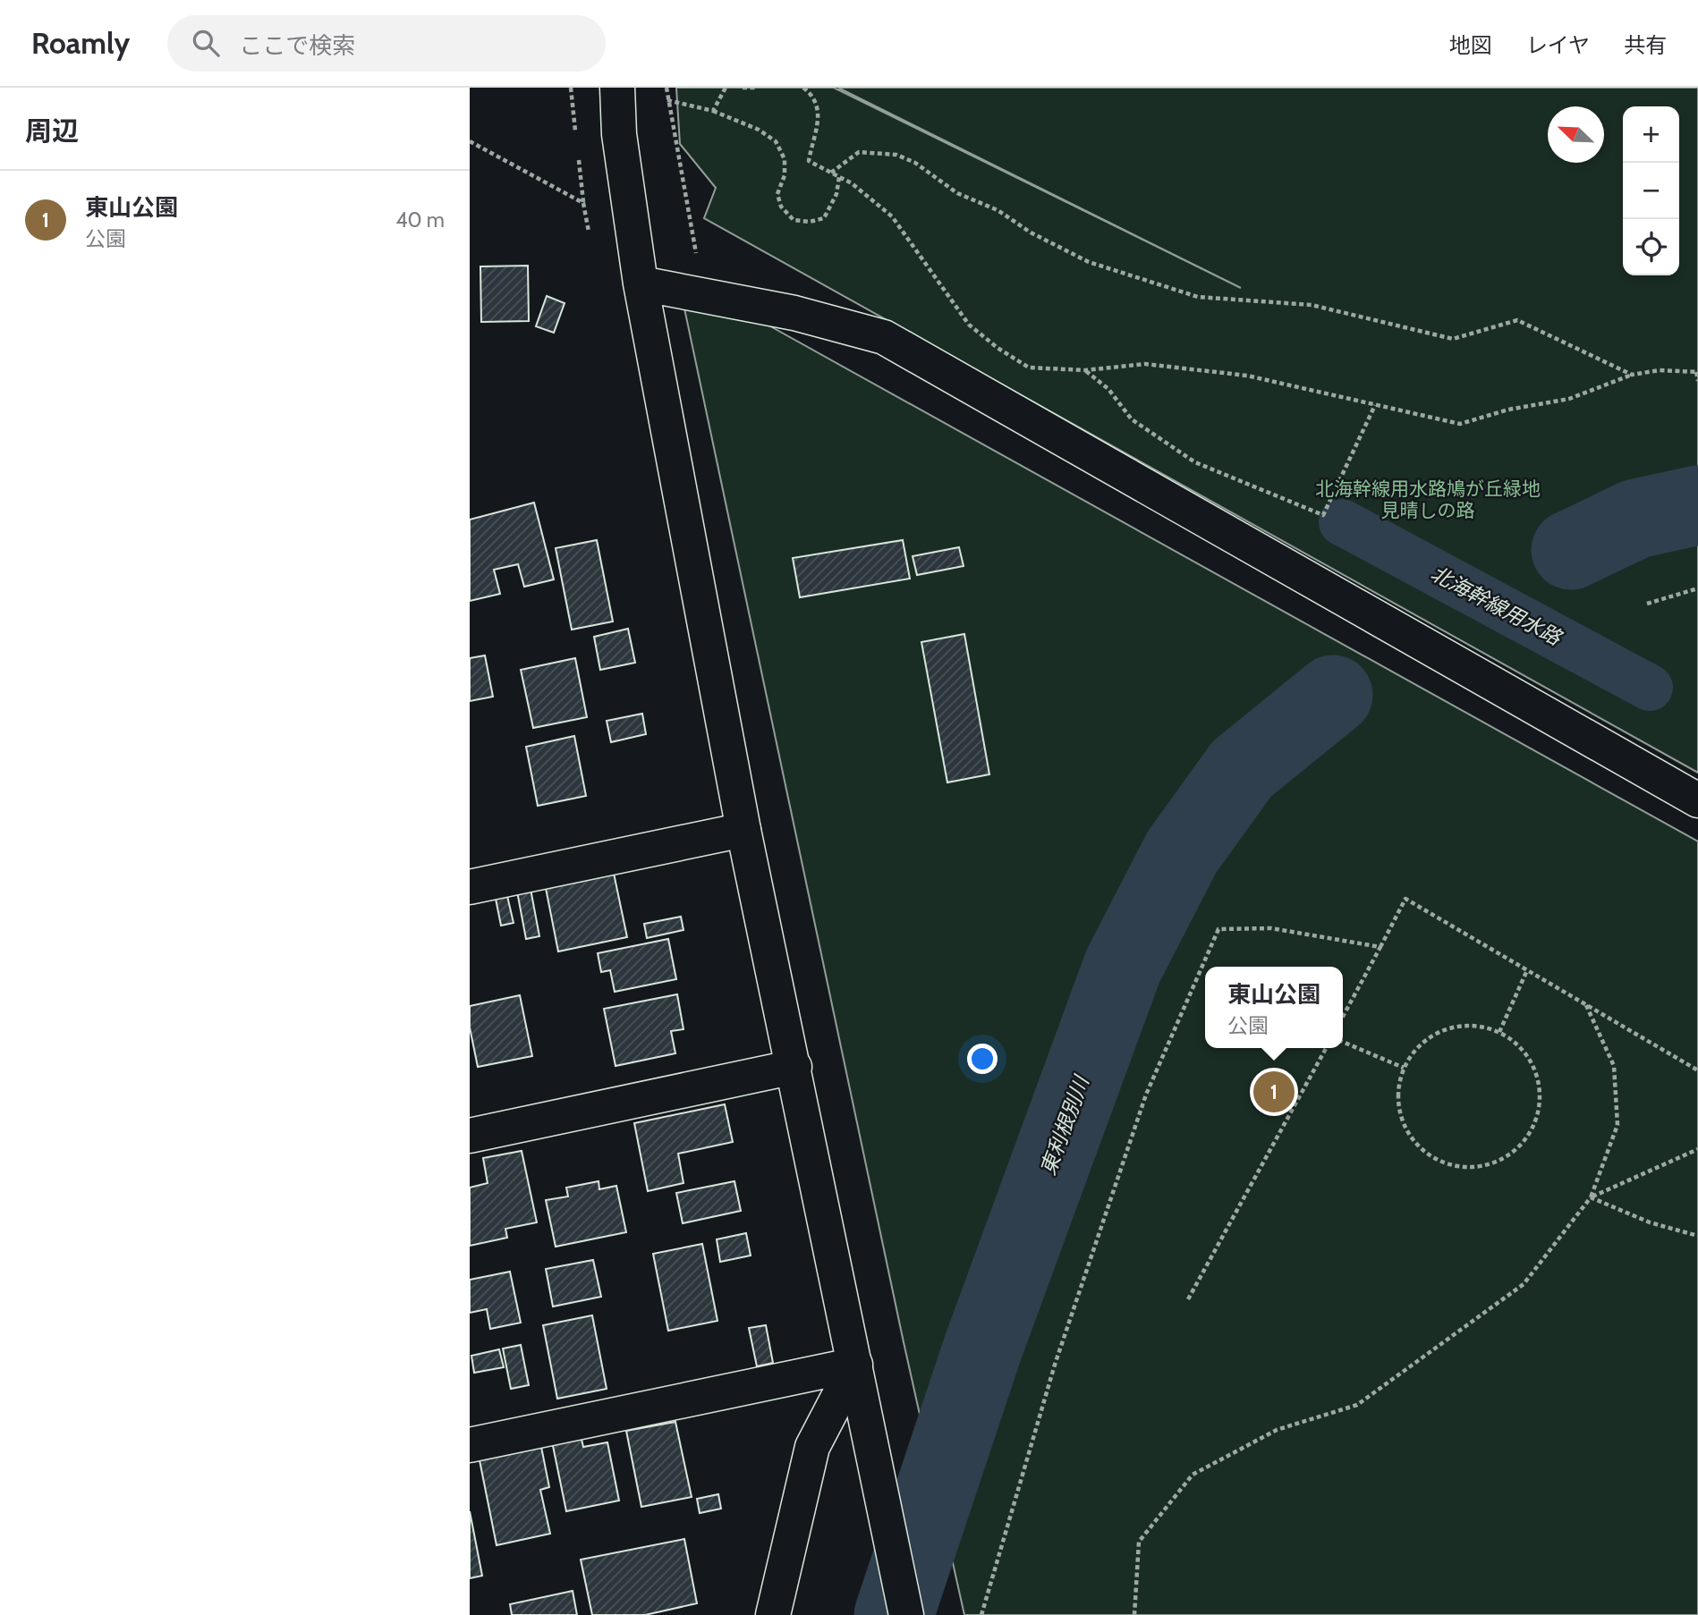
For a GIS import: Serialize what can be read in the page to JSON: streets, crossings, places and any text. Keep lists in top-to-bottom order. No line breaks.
{"water":["北海幹線用水路","東利根別川"],"parks":["北海幹線用水路鳩が丘緑地 見晴しの路"],"north":"top left","page":{"header":"Roamly","search":"ここで検索","nav":["地図","レイヤ","共有"],"heading":"周辺","map_buttons":["+","−"],"list":[{"mark":"1","name":"東山公園","note":"公園","value":"40 m"}],"popup":["東山公園","公園"],"pins":"1"}}
